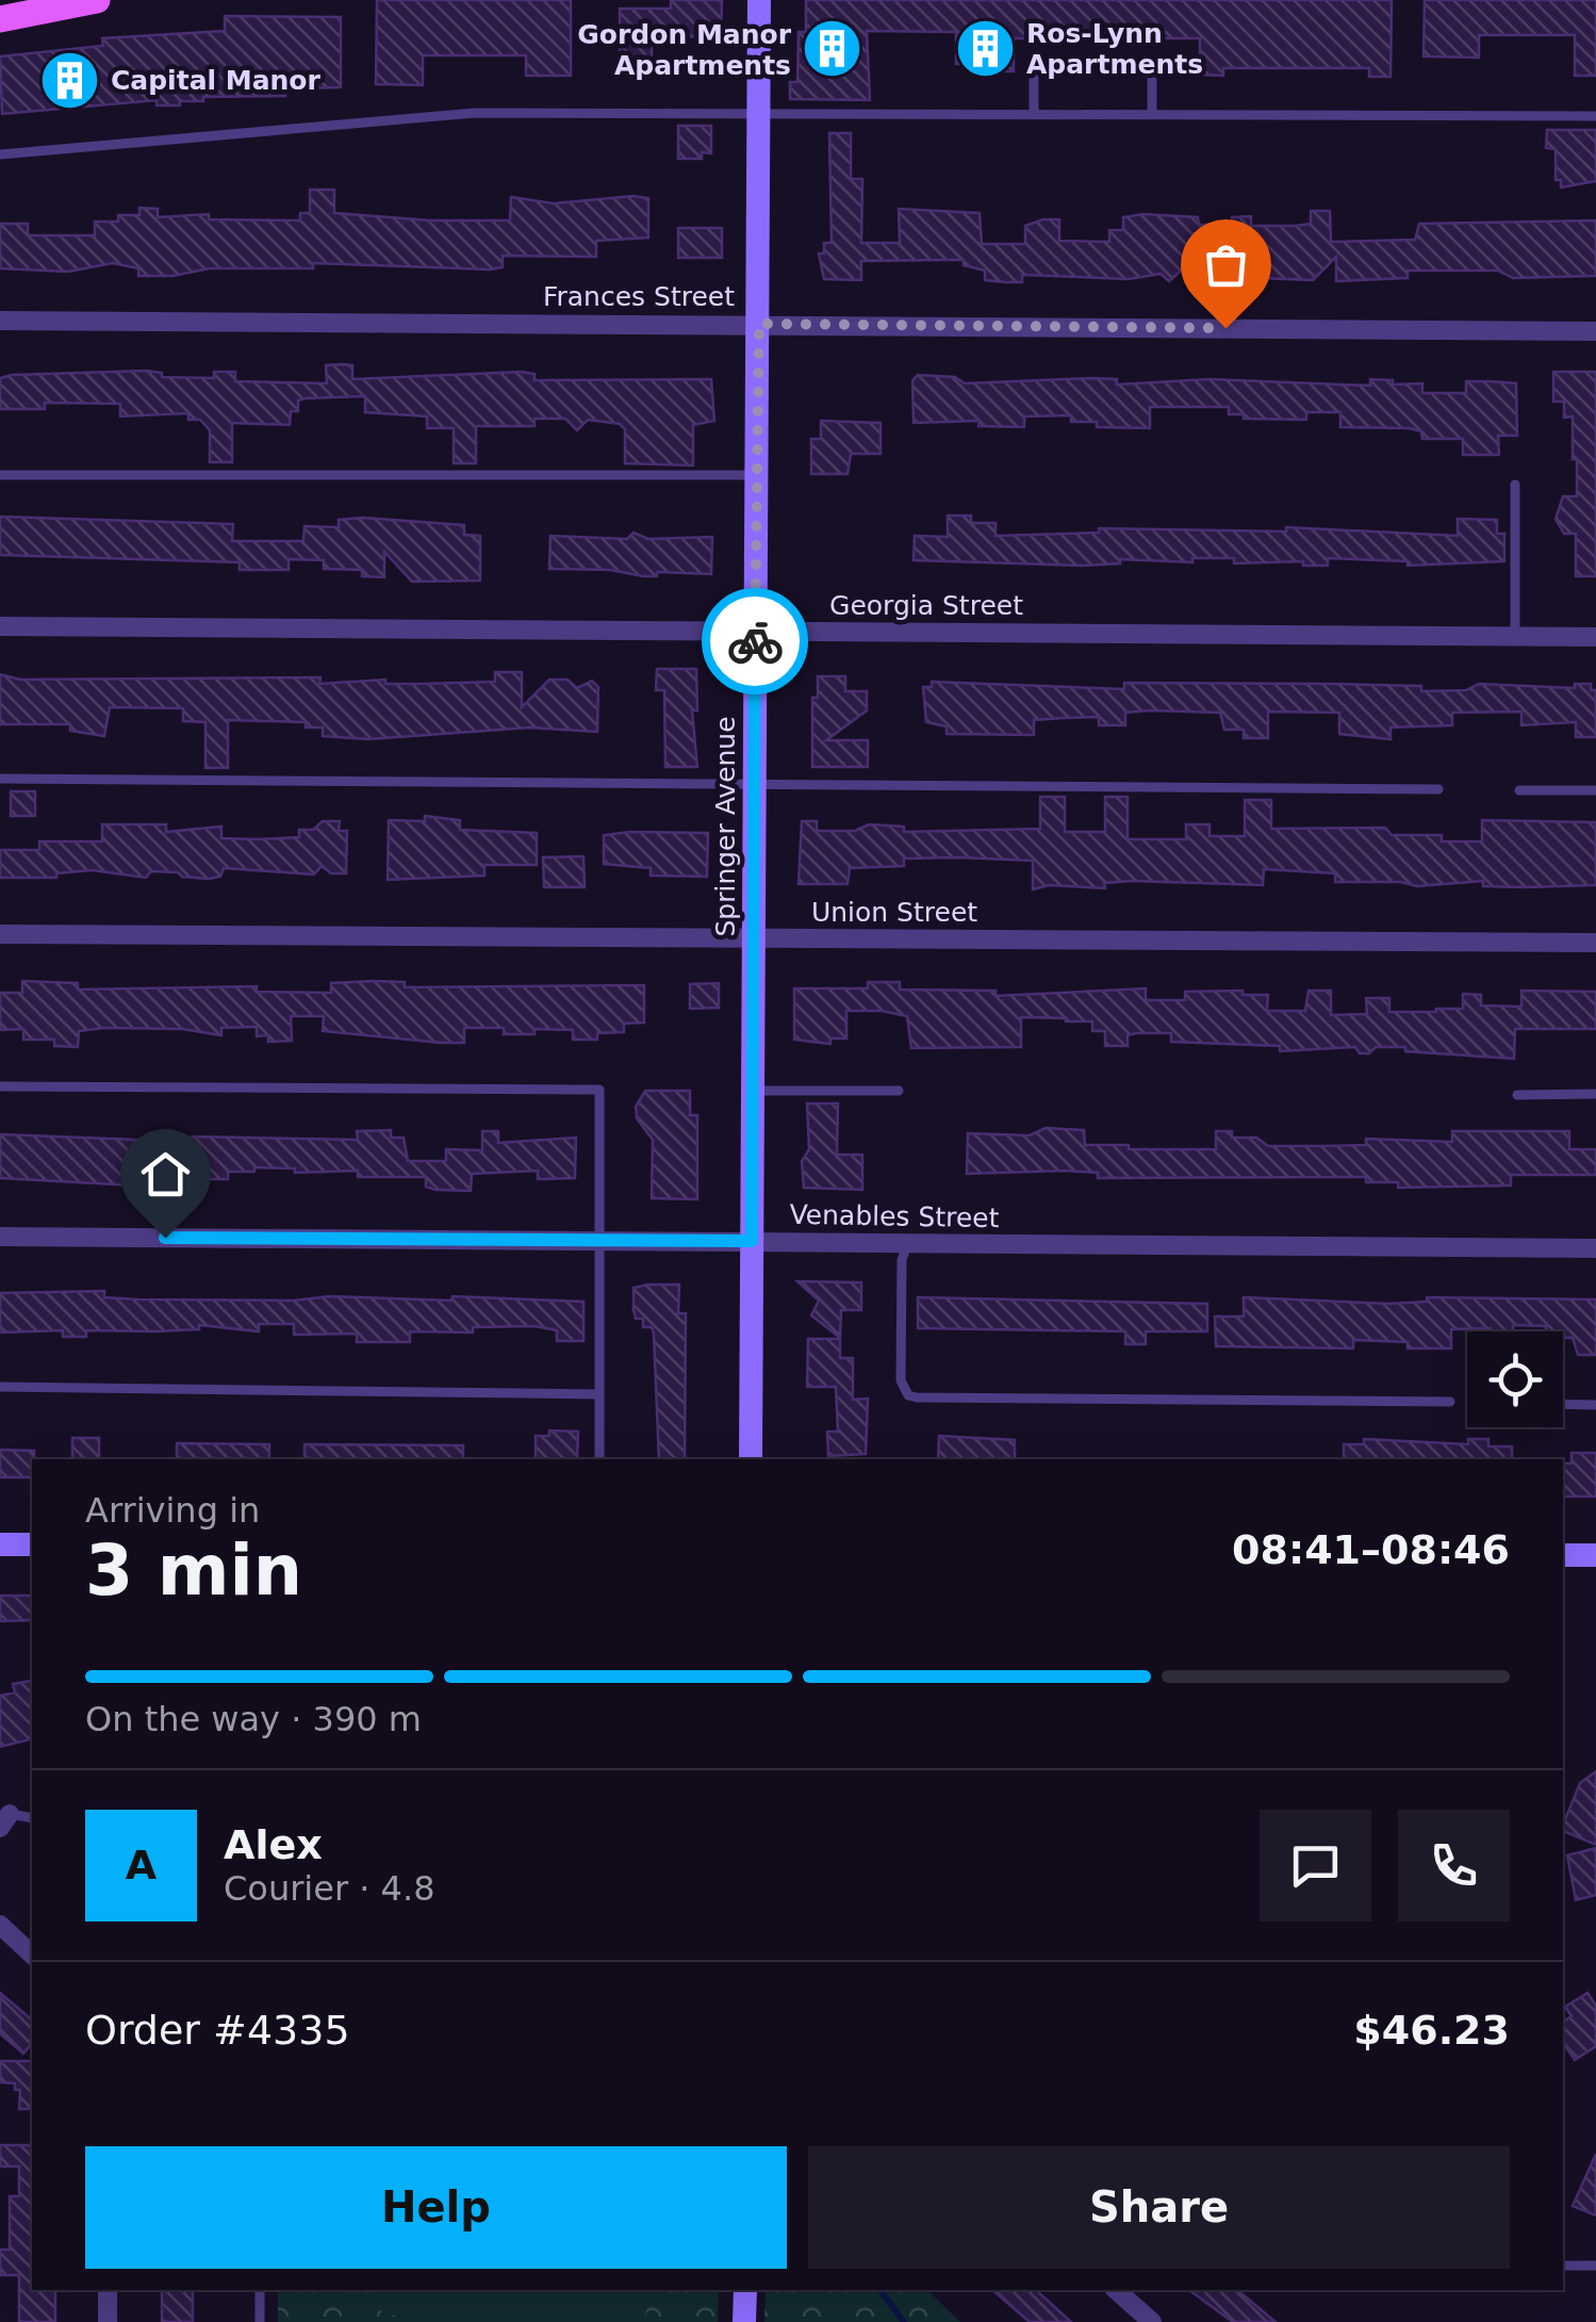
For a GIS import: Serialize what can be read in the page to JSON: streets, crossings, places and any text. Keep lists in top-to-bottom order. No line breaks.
{"streets":{"street":["Frances Street","Georgia Street","Springer Avenue","Union Street","Venables Street"]},"crossings":[["Frances Street","Springer Avenue"],["Georgia Street","Springer Avenue"],["Springer Avenue","Union Street"],["Springer Avenue","Venables Street"]],"places":{"building":["Ros-Lynn Apartments","Gordon Manor Apartments","Capital Manor"]},"page":{"heading":["3 min","Arriving in","08:41–08:46"],"panel":["Alex","Courier · 4.8","Order #4335","$46.23"],"bar":"On the way · 390 m","round":"A","buttons":["Help","Share"]}}
